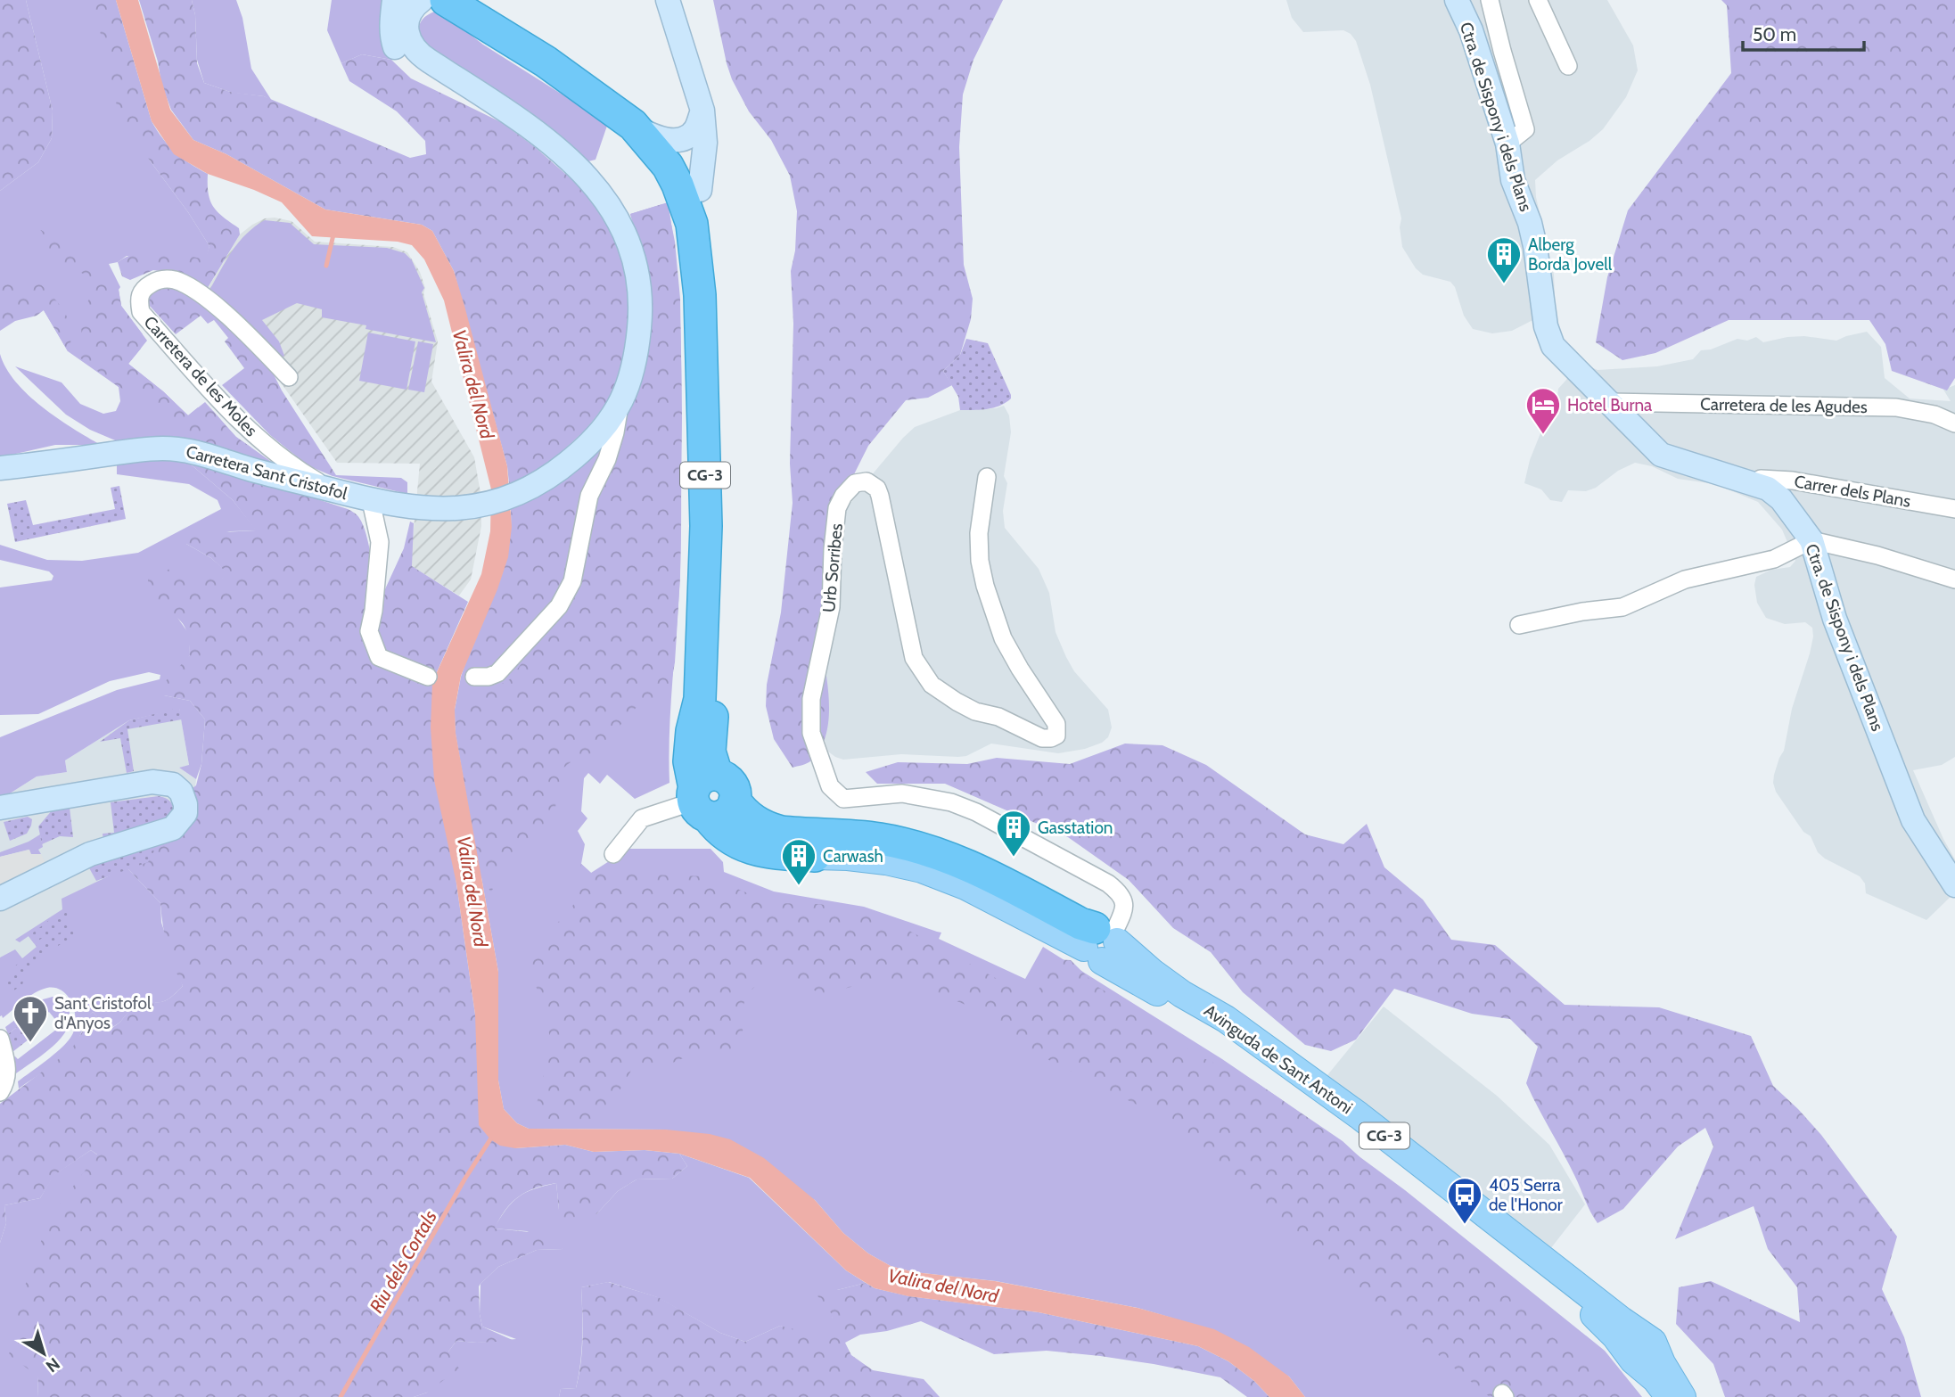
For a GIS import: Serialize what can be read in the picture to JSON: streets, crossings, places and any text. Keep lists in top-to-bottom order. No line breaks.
{"streets":{"highway":["CG-3","Avinguda de Sant Antoni"],"main road":["Ctra. de Sispony i dels Plans","Carretera Sant Cristofol"],"street":["Carretera de les Moles","Carretera de les Agudes","Carrer dels Plans","Urb Sorribes"]},"crossings":[["Ctra. de Sispony i dels Plans","Carretera de les Agudes"],["Ctra. de Sispony i dels Plans","Carrer dels Plans"],["Carretera de les Moles","Carretera Sant Cristofol"],["CG-3","Avinguda de Sant Antoni"],["Urb Sorribes","Avinguda de Sant Antoni"]],"water":["Valira del Nord","Riu dels Cortals"],"places":{"building":["Alberg Borda Jovell","Gasstation","Carwash"],"hotel":["Hotel Burna"],"church":["Sant Cristofol d'Anyos"],"bus stop":["405 Serra de l'Honor"]},"scale_bar":"50 m","north":"bottom right"}
